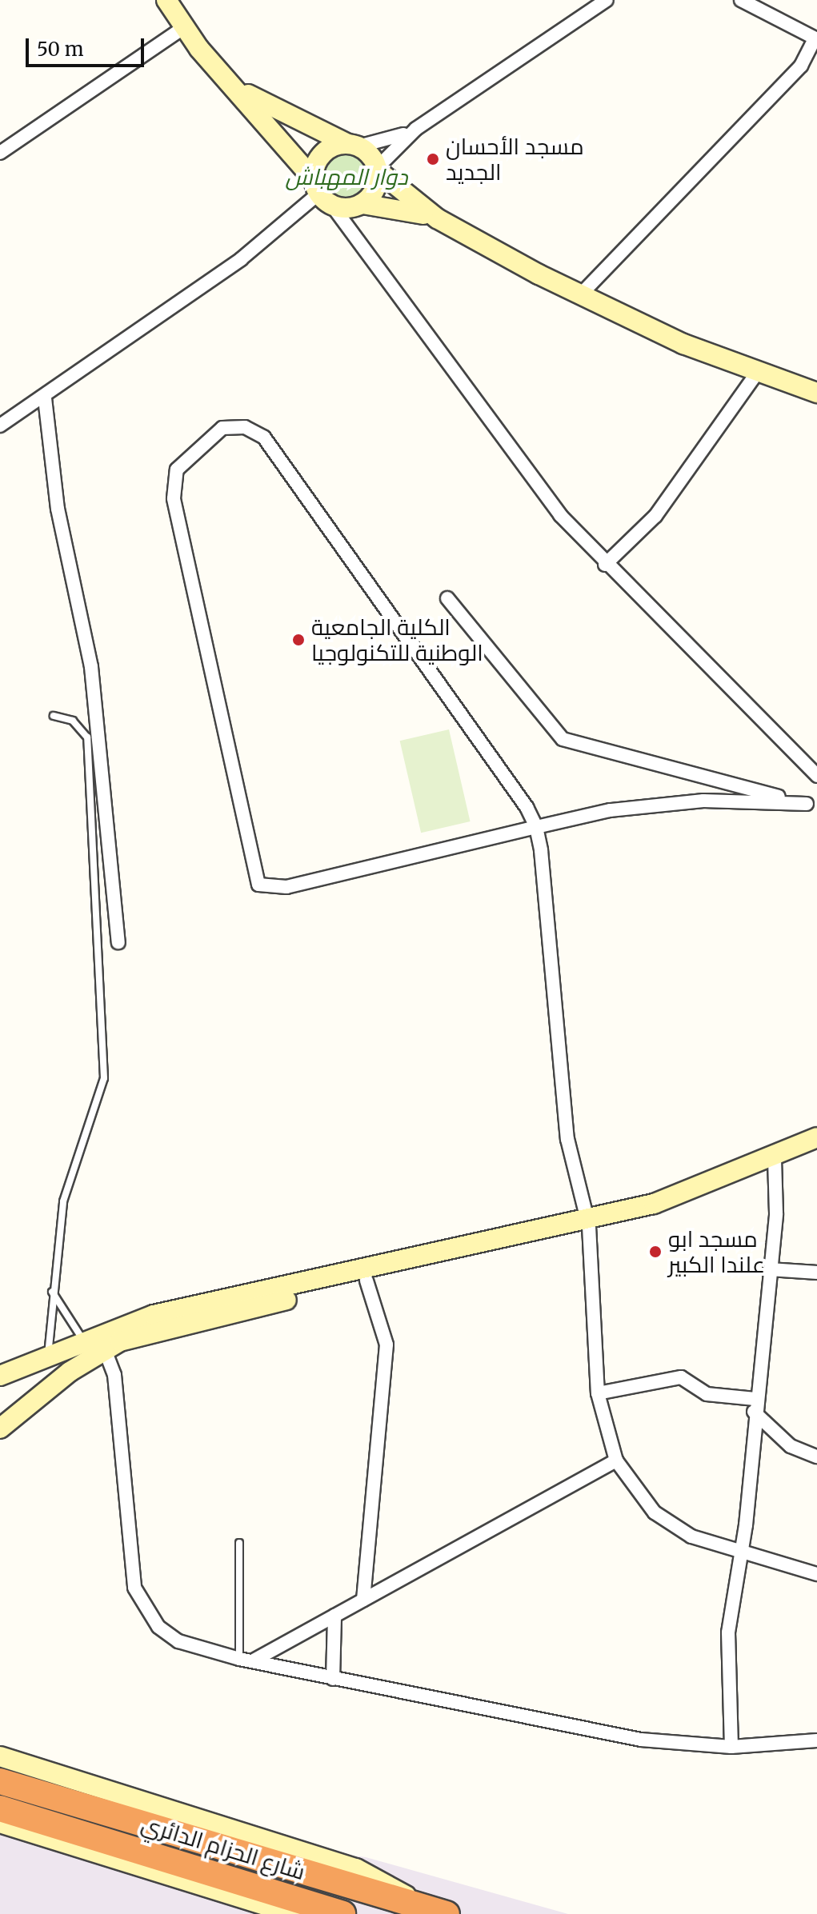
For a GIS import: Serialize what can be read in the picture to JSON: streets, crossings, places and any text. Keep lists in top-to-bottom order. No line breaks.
{"streets":{"highway":["شارع الحزام الدائري"]},"parks":["دوار المهباش"],"places":["مسجد الأحسان الجديد","الكلية الجامعية الوطنية للتكنولوجيا","مسجد ابو علندا الكبير"],"scale_bar":"50 m"}
